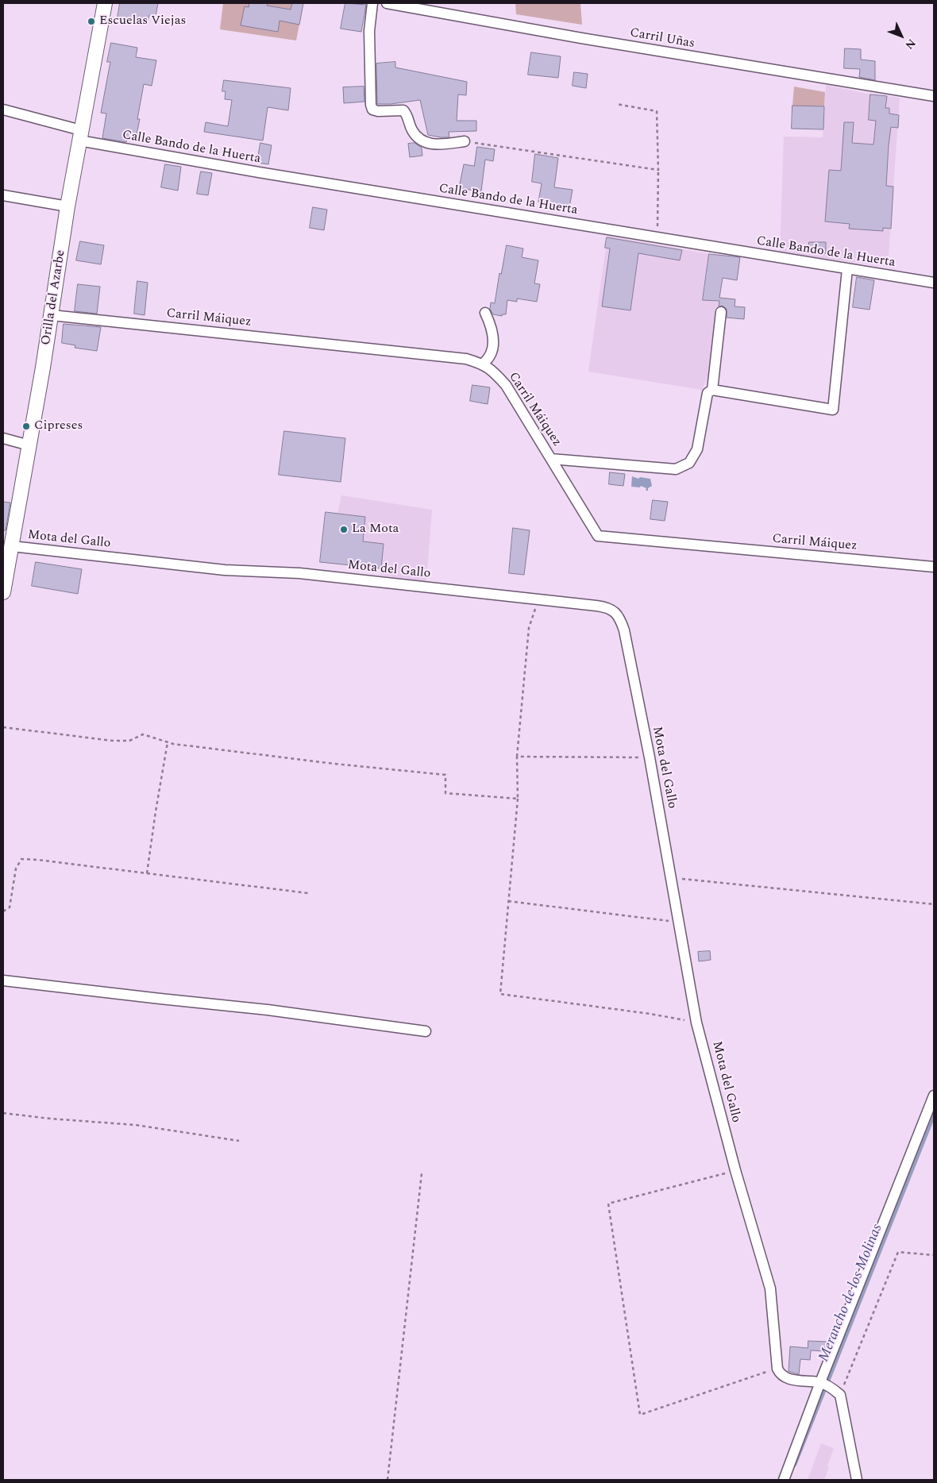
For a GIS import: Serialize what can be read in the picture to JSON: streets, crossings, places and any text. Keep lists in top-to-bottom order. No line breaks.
{"streets":{"main road":["Orilla del Azarbe"],"street":["Carril Uñas","Calle Bando de la Huerta","Carril Máiquez","Mota del Gallo"]},"crossings":[["Calle Bando de la Huerta","Orilla del Azarbe"],["Orilla del Azarbe","Carril Máiquez"],["Orilla del Azarbe","Mota del Gallo"]],"water":["Merancho de los Molinas"],"places":["Escuelas Viejas","Cipreses","La Mota"],"north":"bottom right"}
